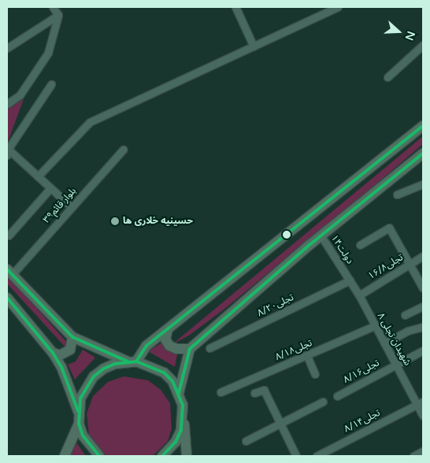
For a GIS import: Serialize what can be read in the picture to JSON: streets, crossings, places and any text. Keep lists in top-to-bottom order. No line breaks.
{"streets":{"street":["بلوار قائم۳۹","۱۴دولت","تجلی۱۶/۸","تجلی۸/۲۰","شهیدان تجلی ۸","تجلی۸/۱۸","تجلی۸/۱۶","تجلی۸‌/۱۴"]},"crossings":[["۱۴دولت","شهیدان تجلی ۸"],["تجلی۱۶/۸","شهیدان تجلی ۸"],["تجلی۸/۲۰","شهیدان تجلی ۸"],["شهیدان تجلی ۸","تجلی۸/۱۸"],["شهیدان تجلی ۸","تجلی۸/۱۶"],["شهیدان تجلی ۸","تجلی۸‌/۱۴"]],"places":["حسینیه خلاری ها"],"north":"right"}
